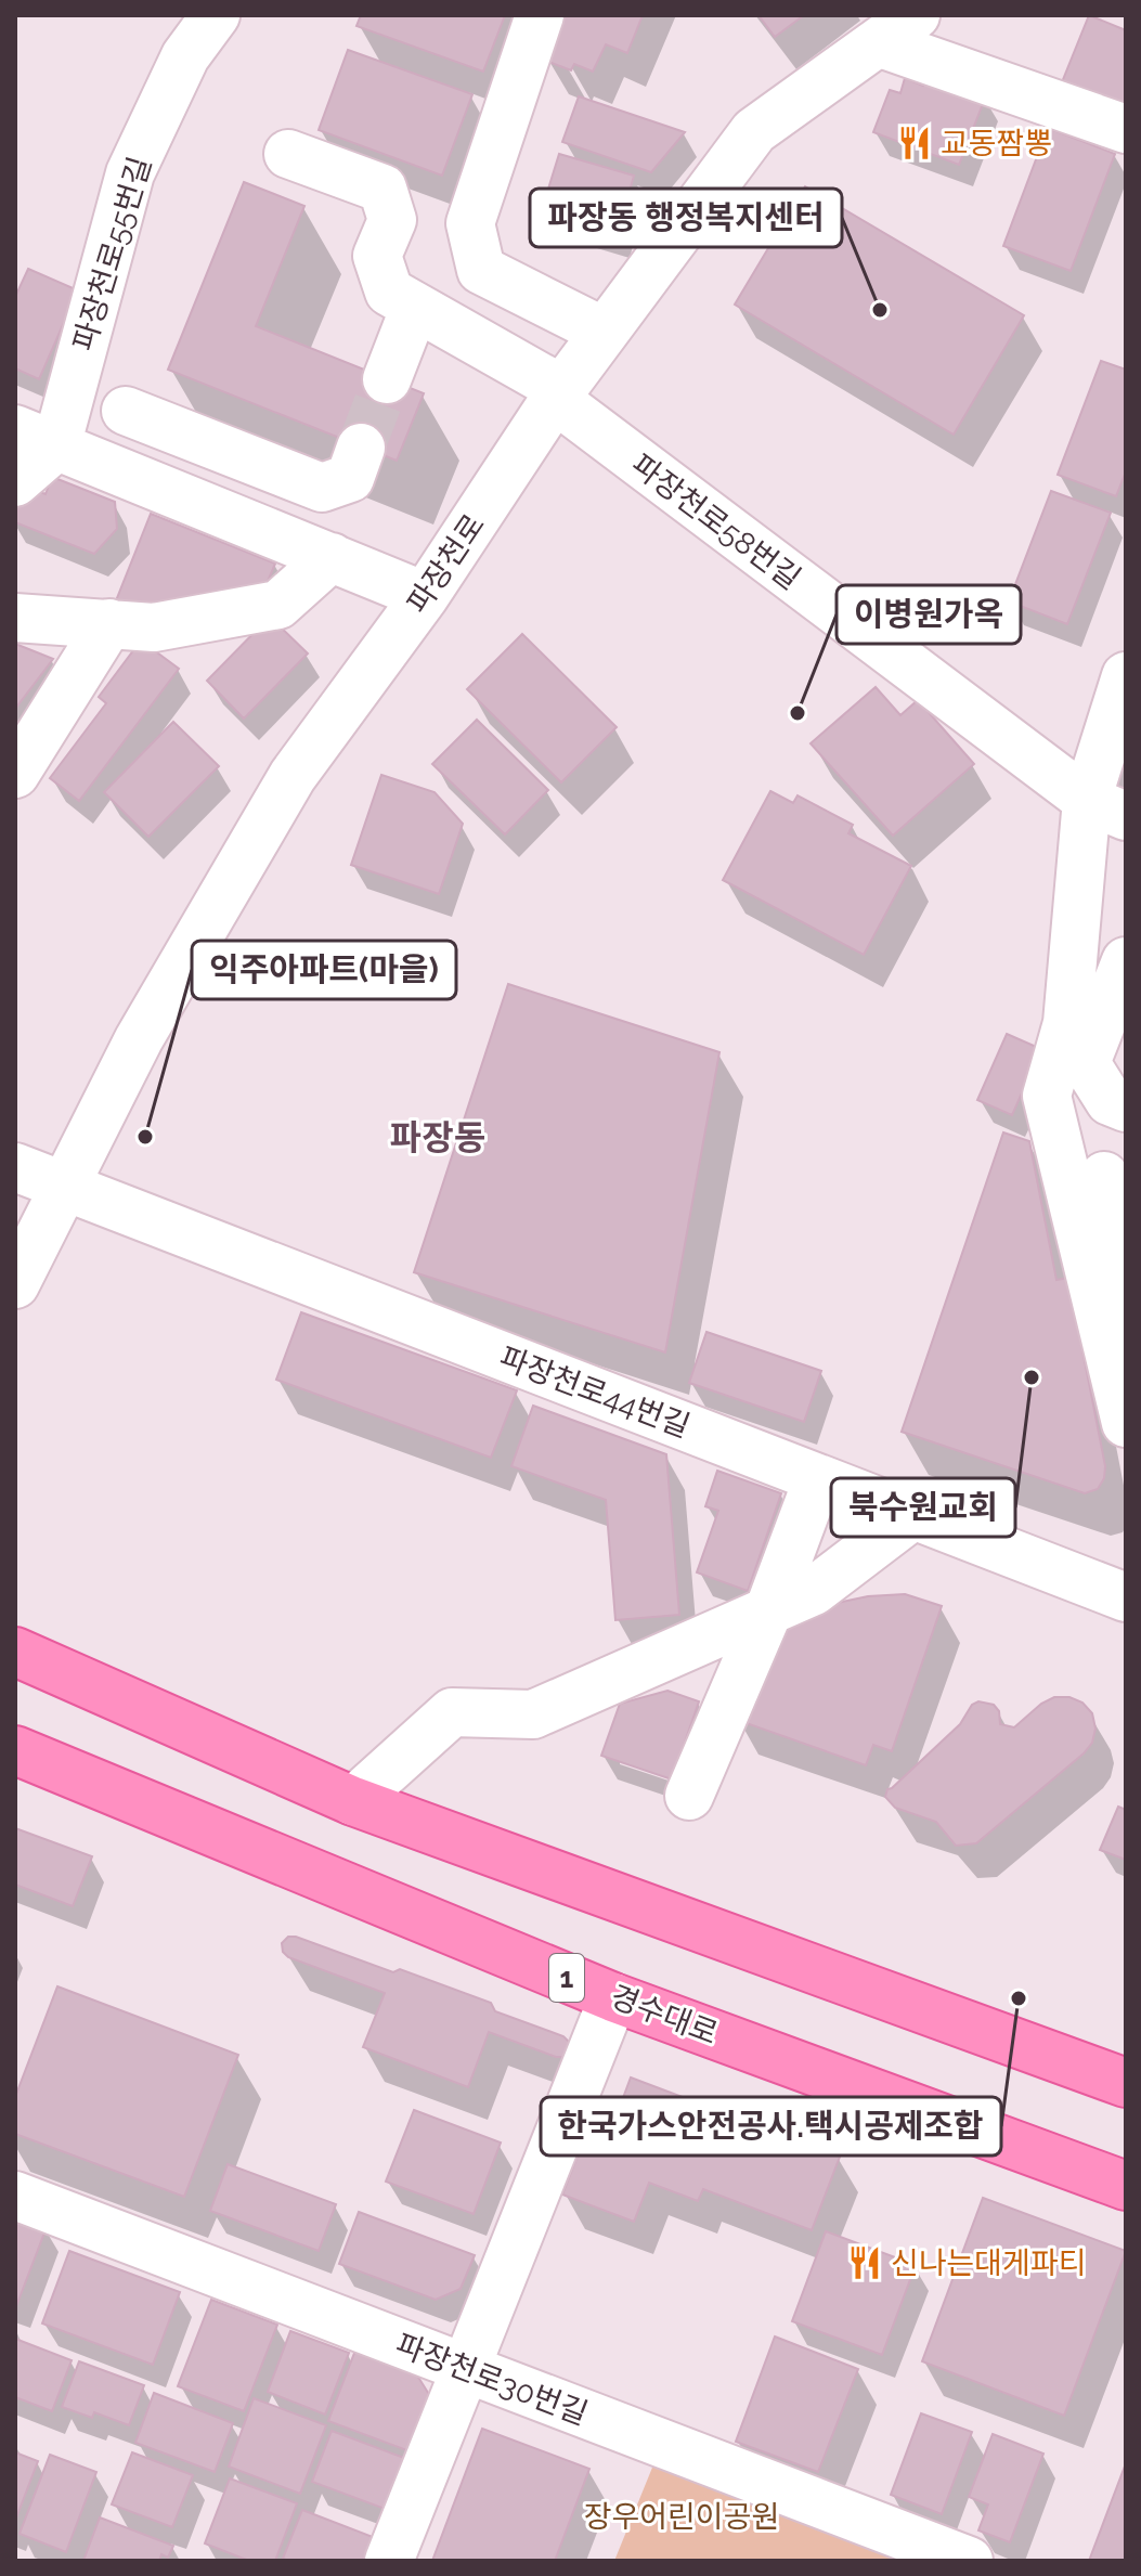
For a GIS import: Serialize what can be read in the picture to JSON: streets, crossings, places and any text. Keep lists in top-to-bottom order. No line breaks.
{"streets":{"main road":["1","경수대로"],"street":["파장천로55번길","파장천로58번길","파장천로","파장천로44번길","파장천로30번길"]},"crossings":[["파장천로58번길","파장천로"],["파장천로","파장천로44번길"]],"districts":["파장동"],"parks":["장우어린이공원"],"places":{"restaurant":["교동짬뽕","신나는대게파티"],"other":["파장동 행정복지센터","이병원가옥","익주아파트(마을)","북수원교회","한국가스안전공사.택시공제조합"]}}
